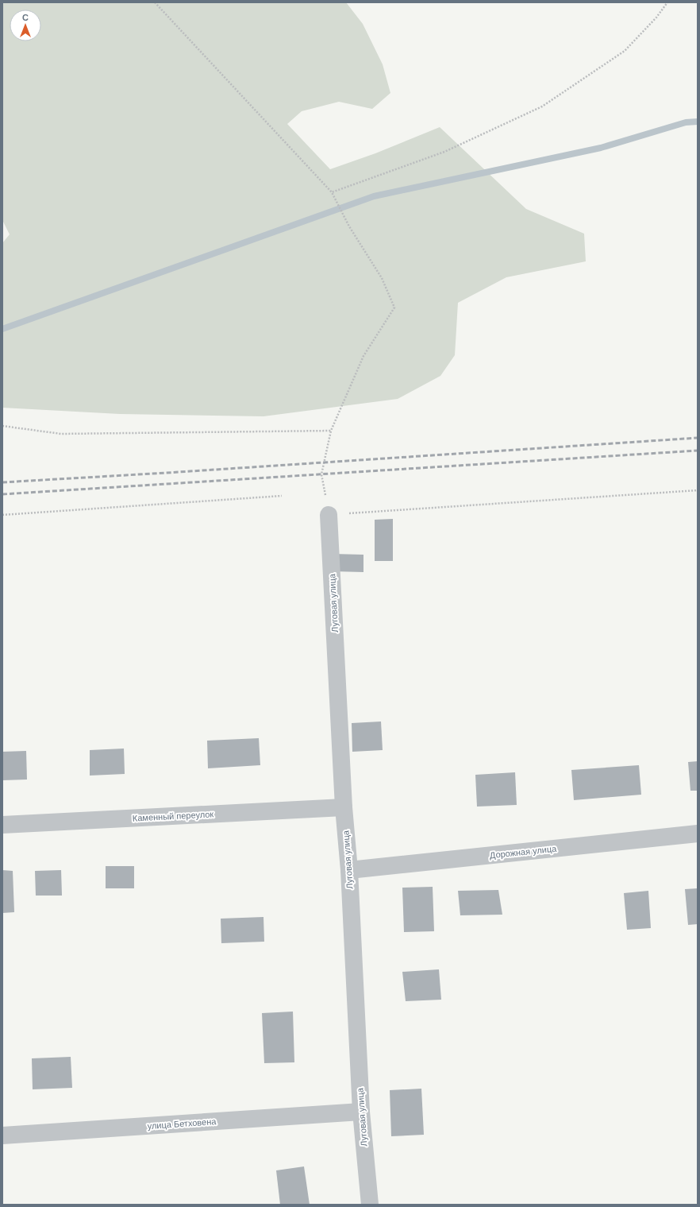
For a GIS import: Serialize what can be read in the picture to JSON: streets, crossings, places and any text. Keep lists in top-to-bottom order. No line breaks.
{"streets":{"street":["Луговая улица","Каменный переулок","Дорожная улица","улица Бетховена"]},"crossings":[["Луговая улица","Каменный переулок"],["Луговая улица","Дорожная улица"],["Луговая улица","улица Бетховена"]],"north":"top"}
